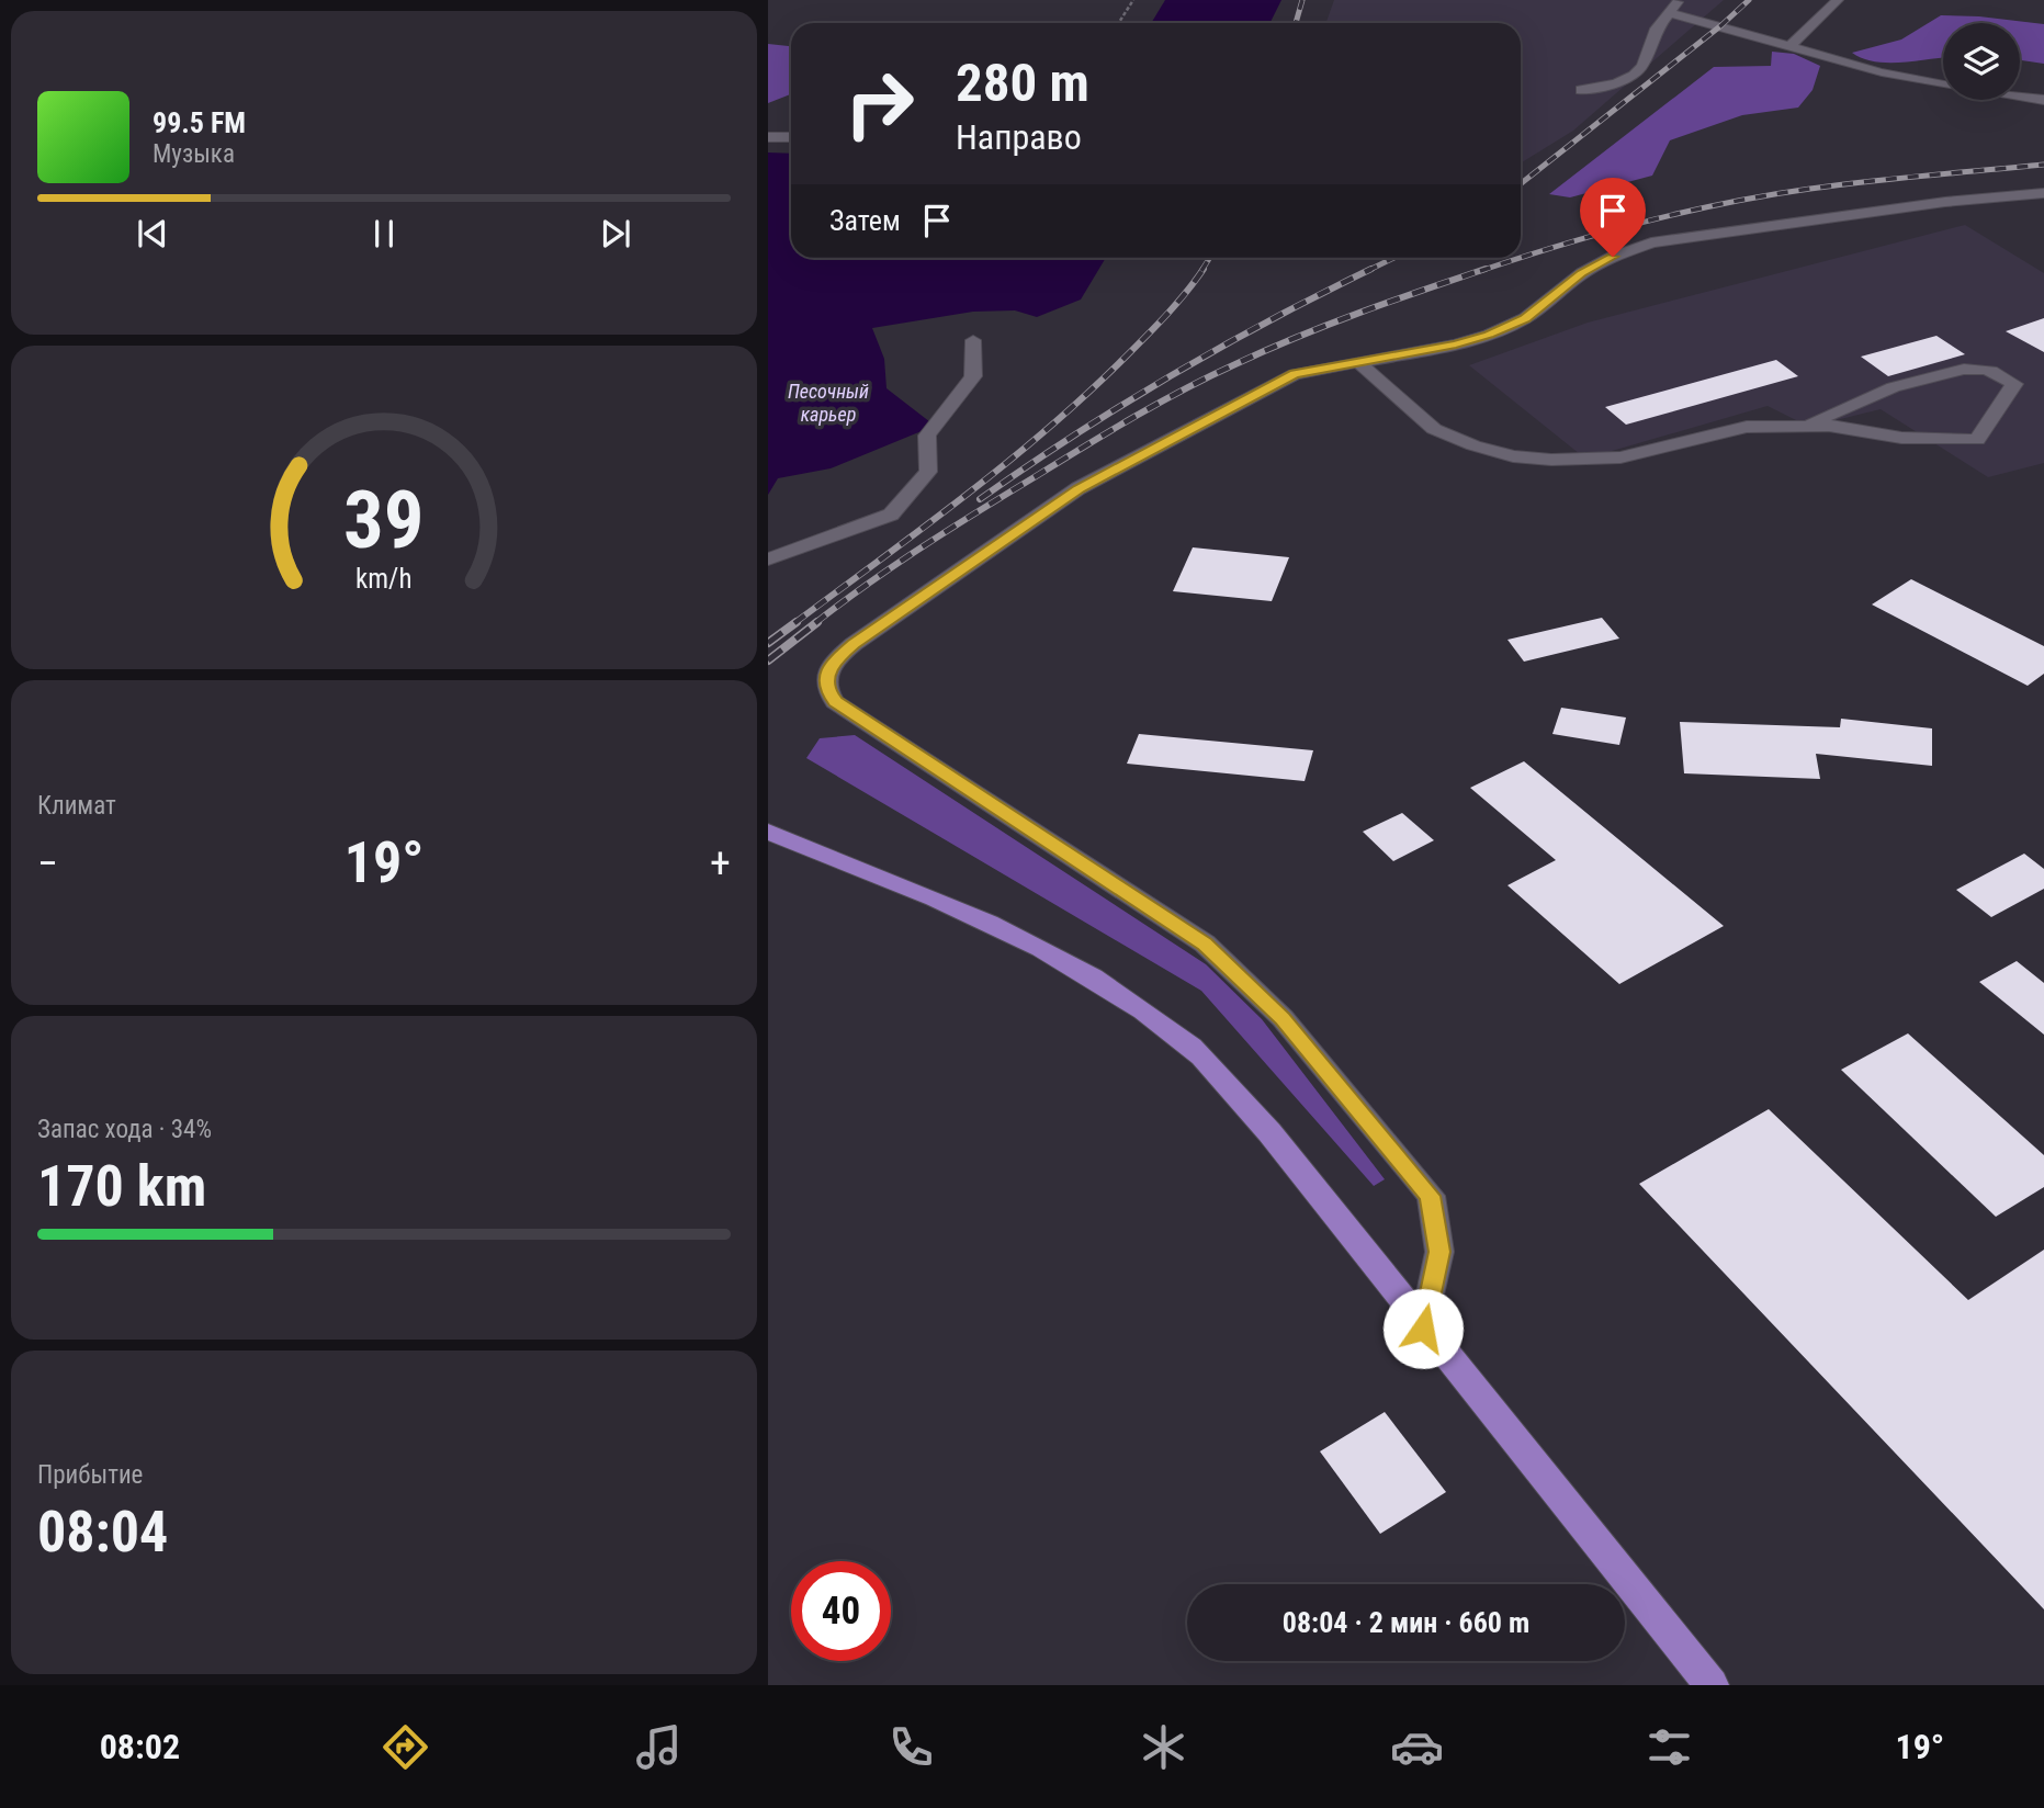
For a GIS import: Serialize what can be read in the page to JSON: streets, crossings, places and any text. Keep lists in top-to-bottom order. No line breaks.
{"water":["Песочный карьер"],"page":{"turn":["280 m","Направо"],"song":["99.5 FM","Музыка"],"then":"Затем","tile":["Климат",["Запас хода · 34%","170 km"],["Прибытие","08:04"]],"heat":["−","19°","+"],"limit":"40","trip":"08:04 · 2 мин · 660 m","tabs":["08:02","19°"],"gauge":["39","km/h"]}}
